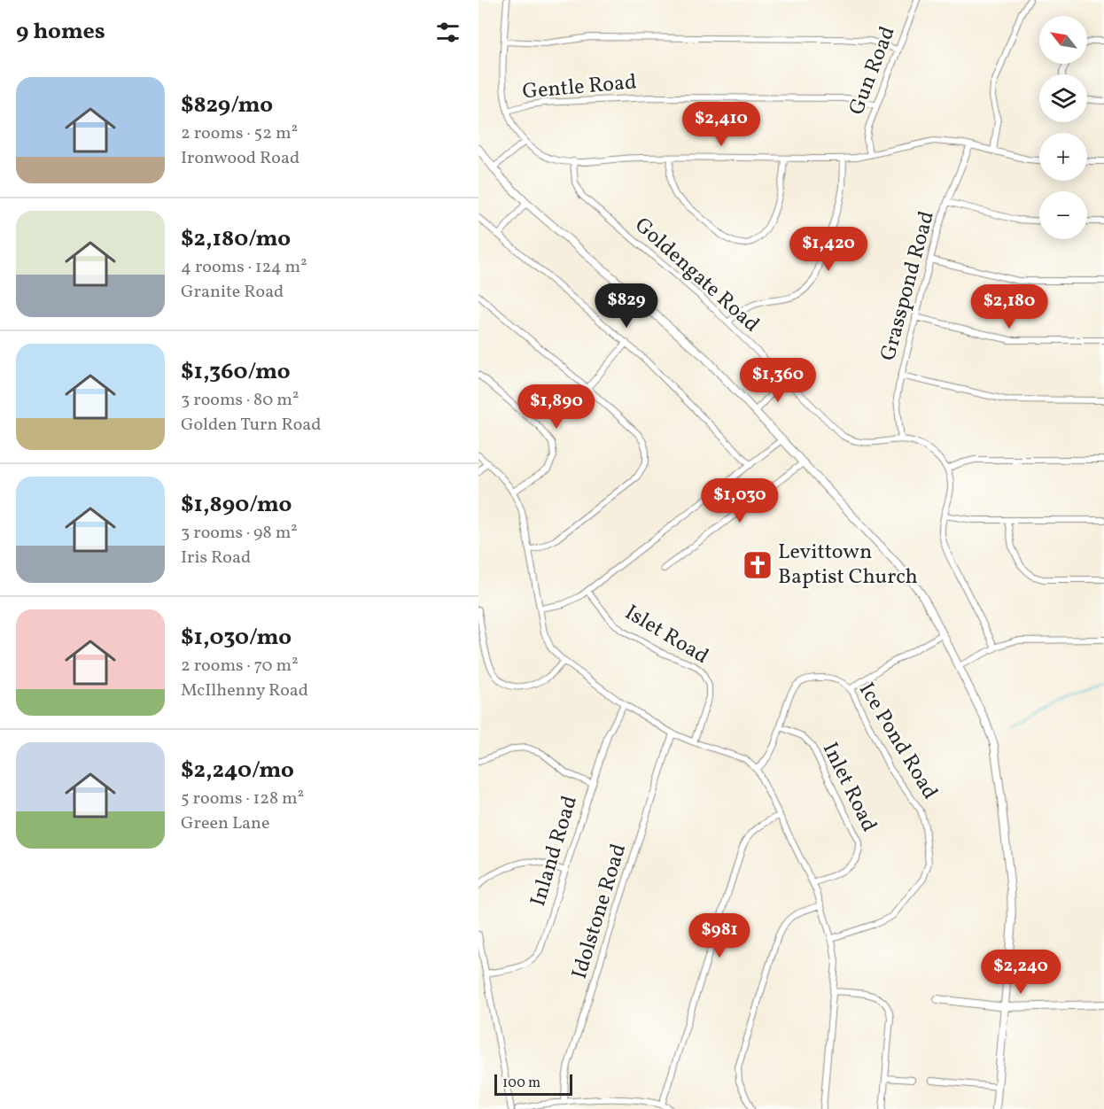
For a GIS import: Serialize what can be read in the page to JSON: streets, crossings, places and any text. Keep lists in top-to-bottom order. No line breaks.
{"streets":{"street":["Gun Road","Gentle Road","Goldengate Road","Grasspond Road","Islet Road","Ice Pond Road","Inlet Road","Inland Road","Idolstone Road"]},"crossings":[["Gun Road","Gentle Road"],["Goldengate Road","Grasspond Road"],["Ice Pond Road","Inlet Road"]],"places":{"church":["Levittown Baptist Church"]},"scale_bar":"100 m","north":"top left","page":{"heading":"9 homes","map_buttons":["+","−"],"list":[{"name":"$829/mo","note":"2 rooms · 52 m² · Ironwood Road"},{"name":"$2,180/mo","note":"4 rooms · 124 m² · Granite Road"},{"name":"$1,360/mo","note":"3 rooms · 80 m² · Golden Turn Road"},{"name":"$1,890/mo","note":"3 rooms · 98 m² · Iris Road"},{"name":"$1,030/mo","note":"2 rooms · 70 m² · McIlhenny Road"},{"name":"$2,240/mo","note":"5 rooms · 128 m² · Green Lane"}],"price":["$2,410","$1,420","$829","$2,180","$1,360","$1,890","$1,030","$981","$2,240"],"scale":"100 m"}}
